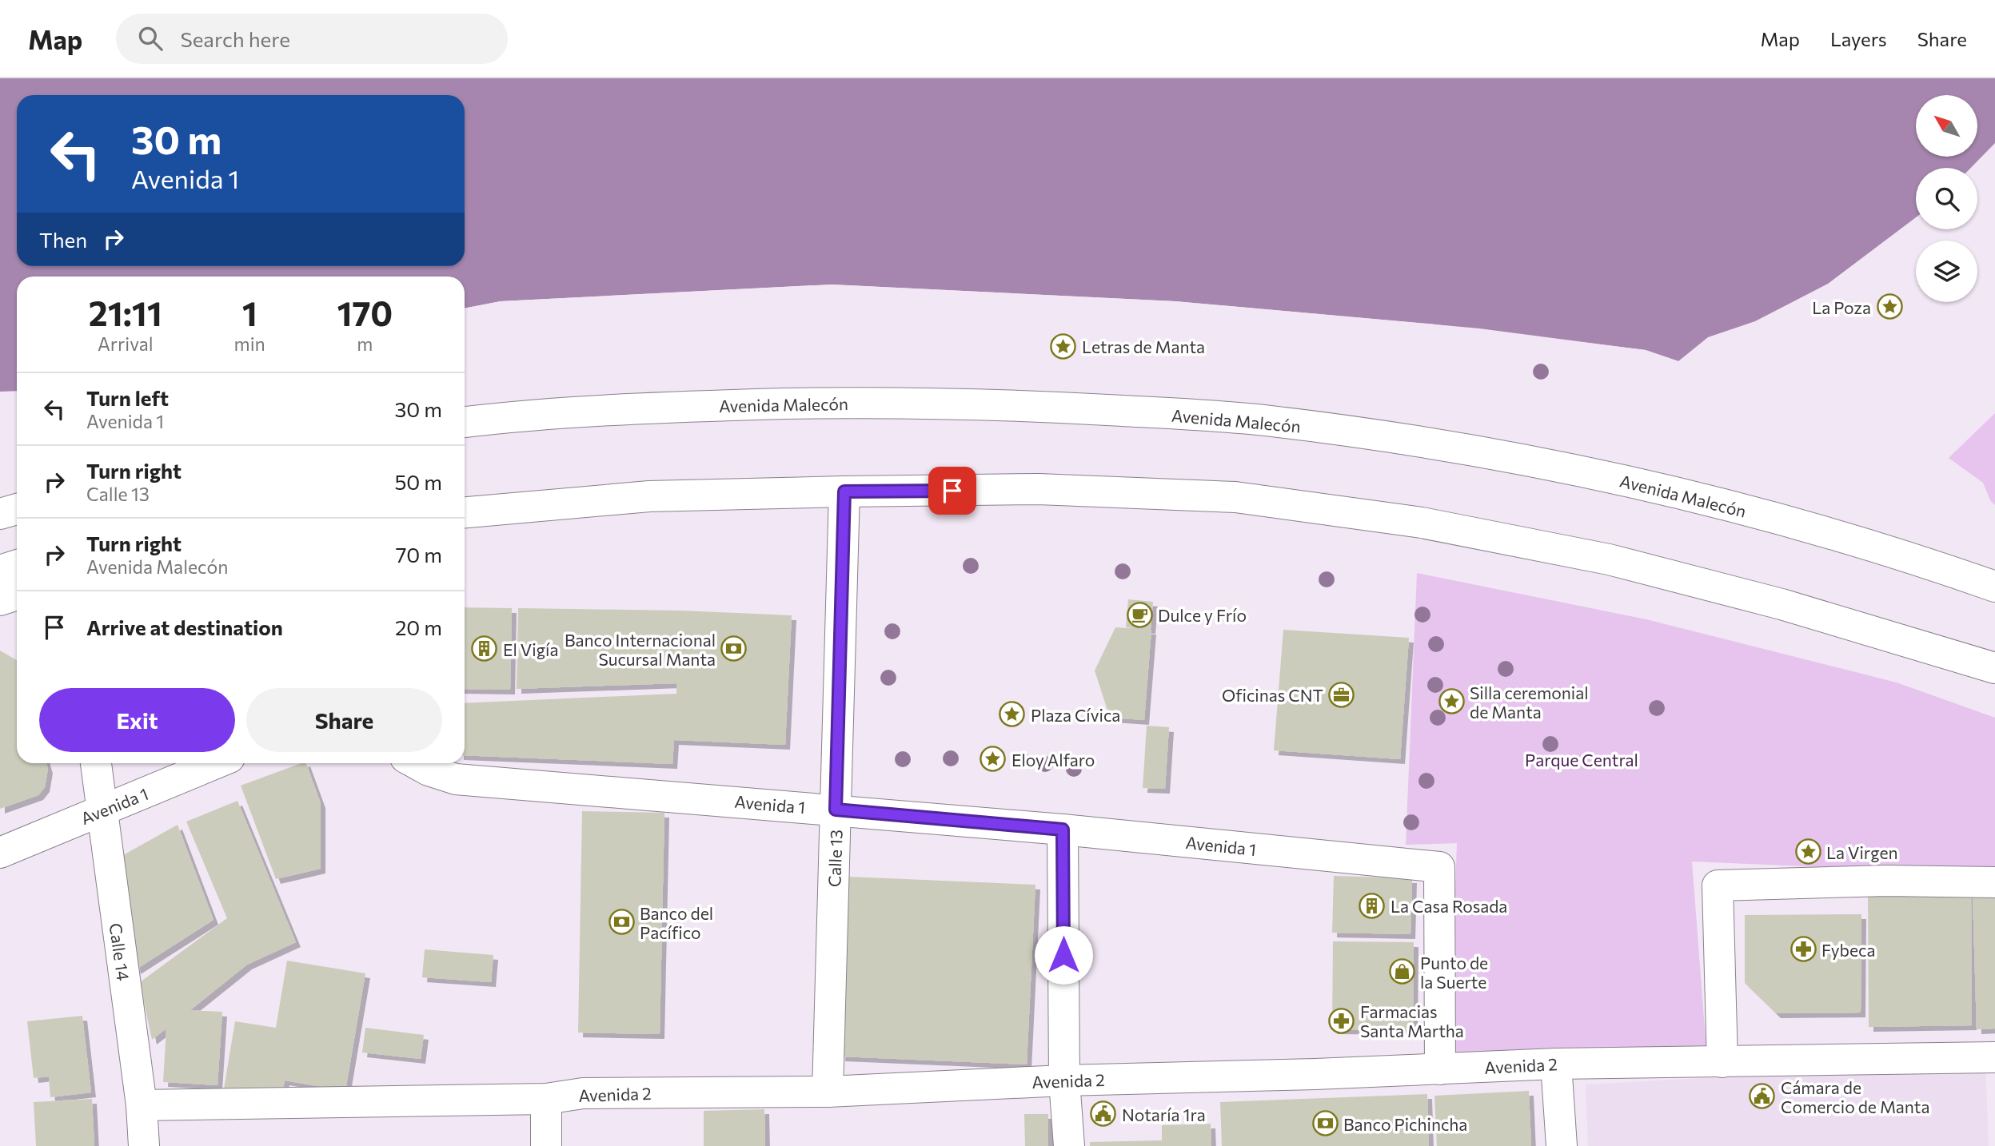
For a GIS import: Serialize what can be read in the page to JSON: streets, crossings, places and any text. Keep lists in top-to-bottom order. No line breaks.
{"streets":{"street":["Avenida Malecón","Avenida 1","Calle 13","Calle 14","Avenida 2"]},"crossings":[["Avenida 1","Calle 13"],["Avenida 1","Calle 14"],["Avenida 1","Avenida 2"],["Calle 13","Avenida 2"],["Calle 14","Avenida 2"]],"parks":["Parque Central"],"places":{"place":["La Poza","Letras de Manta","Silla ceremonial de Manta","Plaza Cívica","Eloy Alfaro","La Virgen"],"cafe":["Dulce y Frío"],"building":["El Vigía","La Casa Rosada"],"bank":["Banco Internacional Sucursal Manta","Banco del Pacífico","Banco Pichincha"],"office":["Oficinas CNT"],"pharmacy":["Fybeca","Farmacias Santa Martha"],"shop":["Punto de la Suerte"],"public building":["Cámara de Comercio de Manta","Notaría 1ra"]},"north":"top left","page":{"header":"Map","search":"Search here","nav":["Map","Layers","Share"],"turn":["30 m","Avenida 1"],"then":"Then","eta":["21:11","Arrival","1","min","170","m"],"list":[{"name":"Turn left","note":"Avenida 1","value":"30 m"},{"name":"Turn right","note":"Calle 13","value":"50 m"},{"name":"Turn right","note":"Avenida Malecón","value":"70 m"},{"name":"Arrive at destination","value":"20 m"}],"buttons":["Exit","Share"]}}
